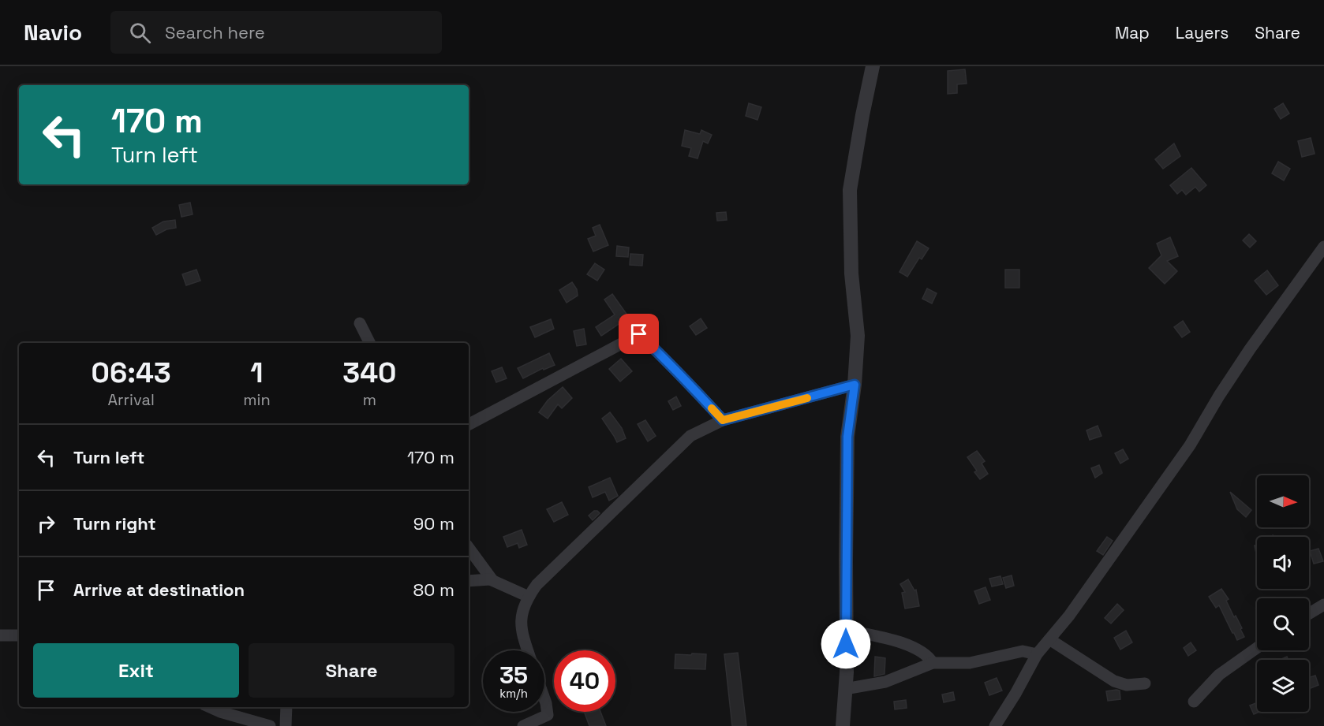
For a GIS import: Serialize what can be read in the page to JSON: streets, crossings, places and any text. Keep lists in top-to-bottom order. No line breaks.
{"north":"right","page":{"header":"Navio","search":"Search here","nav":["Map","Layers","Share"],"turn":["170 m","Turn left"],"eta":["06:43","Arrival","1","min","340","m"],"list":[{"name":"Turn left","value":"170 m"},{"name":"Turn right","value":"90 m"},{"name":"Arrive at destination","value":"80 m"}],"buttons":["Exit","Share"],"speed":"35 km/h","limit":"40"}}
